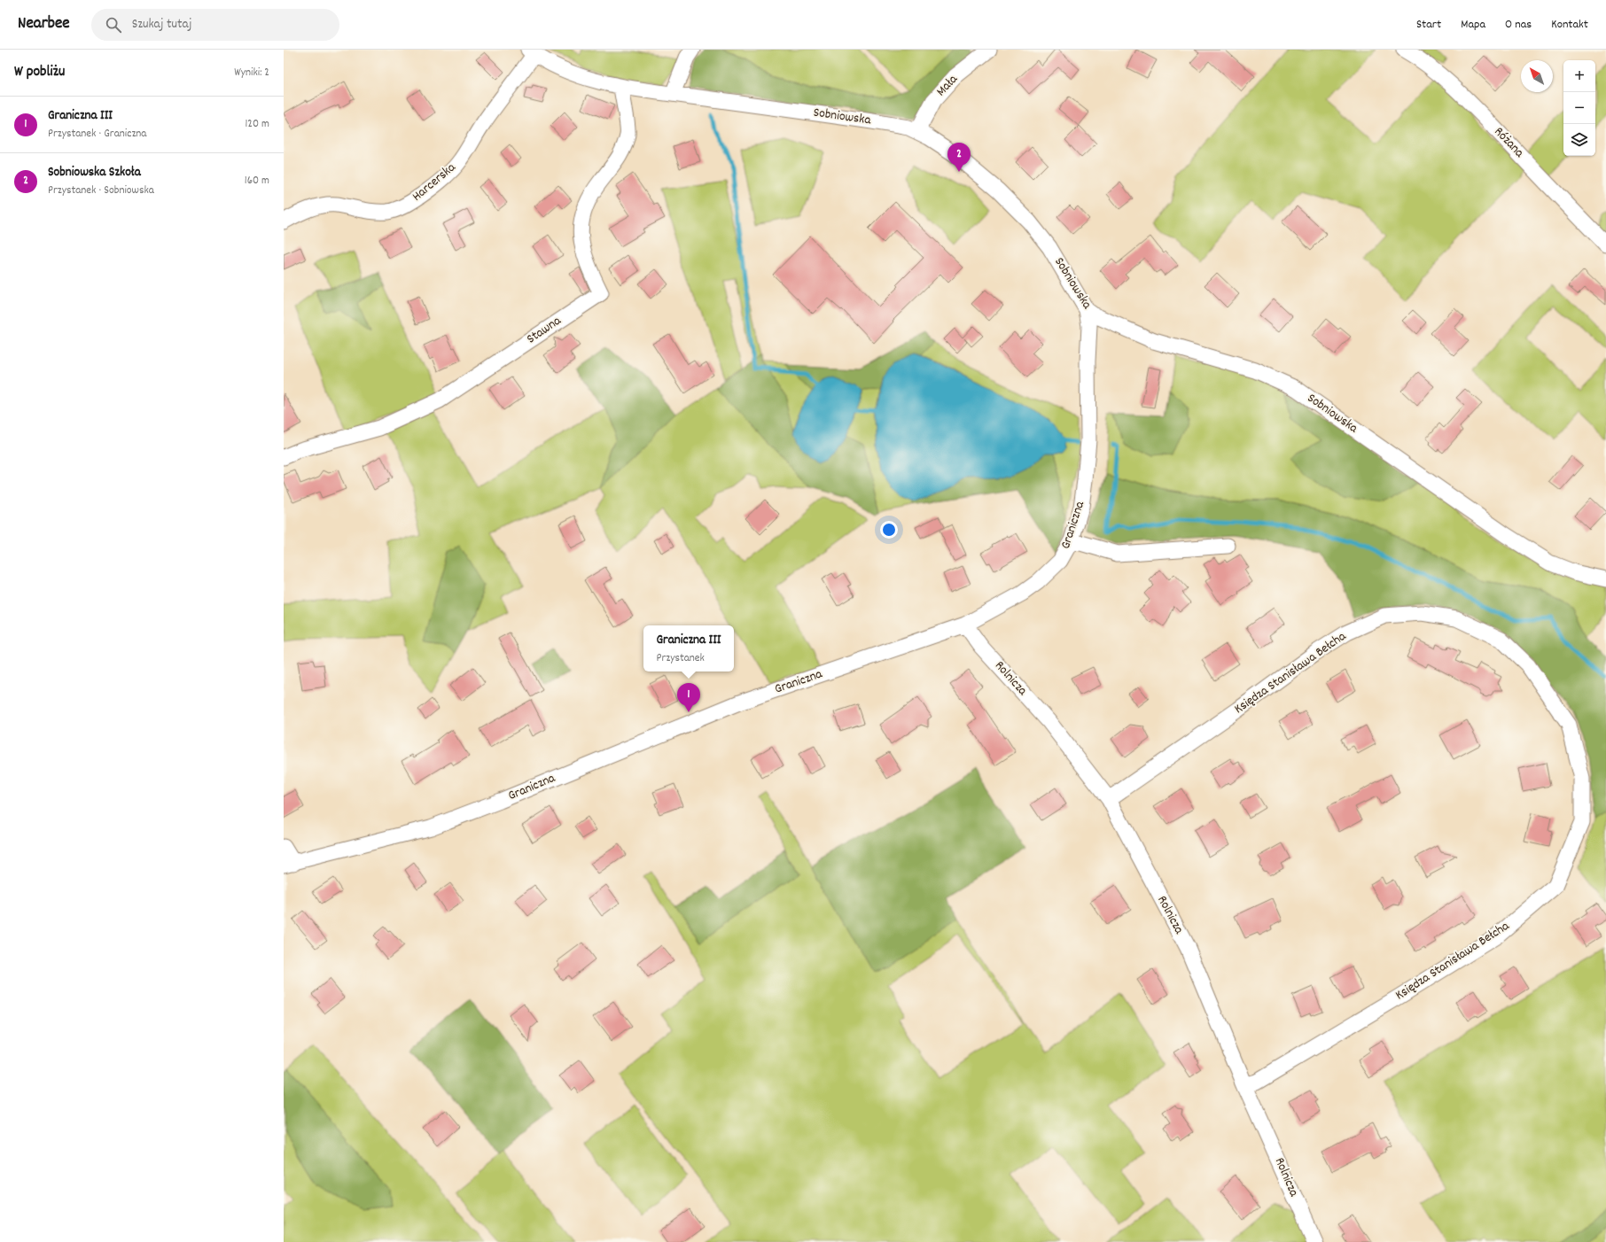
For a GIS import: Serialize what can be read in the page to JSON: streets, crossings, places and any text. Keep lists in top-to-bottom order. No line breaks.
{"streets":{"street":["Mała","Sobniowska","Różana","Harcerska","Stawna","Graniczna","Księdza Stanisława Bełcha","Rolnicza"]},"crossings":[["Mała","Sobniowska"],["Sobniowska","Harcerska"],["Sobniowska","Stawna"],["Sobniowska","Graniczna"],["Graniczna","Rolnicza"],["Księdza Stanisława Bełcha","Rolnicza"]],"north":"top left","page":{"header":"Nearbee","search":"Szukaj tutaj","nav":["Start","Mapa","O nas","Kontakt"],"heading":["W pobliżu","Wyniki: 2"],"map_buttons":["+","−"],"list":[{"mark":"1","name":"Graniczna III","note":"Przystanek · Graniczna","value":"120 m"},{"mark":"2","name":"Sobniowska Szkoła","note":"Przystanek · Sobniowska","value":"160 m"}],"pins":["2","1"],"popup":["Graniczna III","Przystanek"]}}
